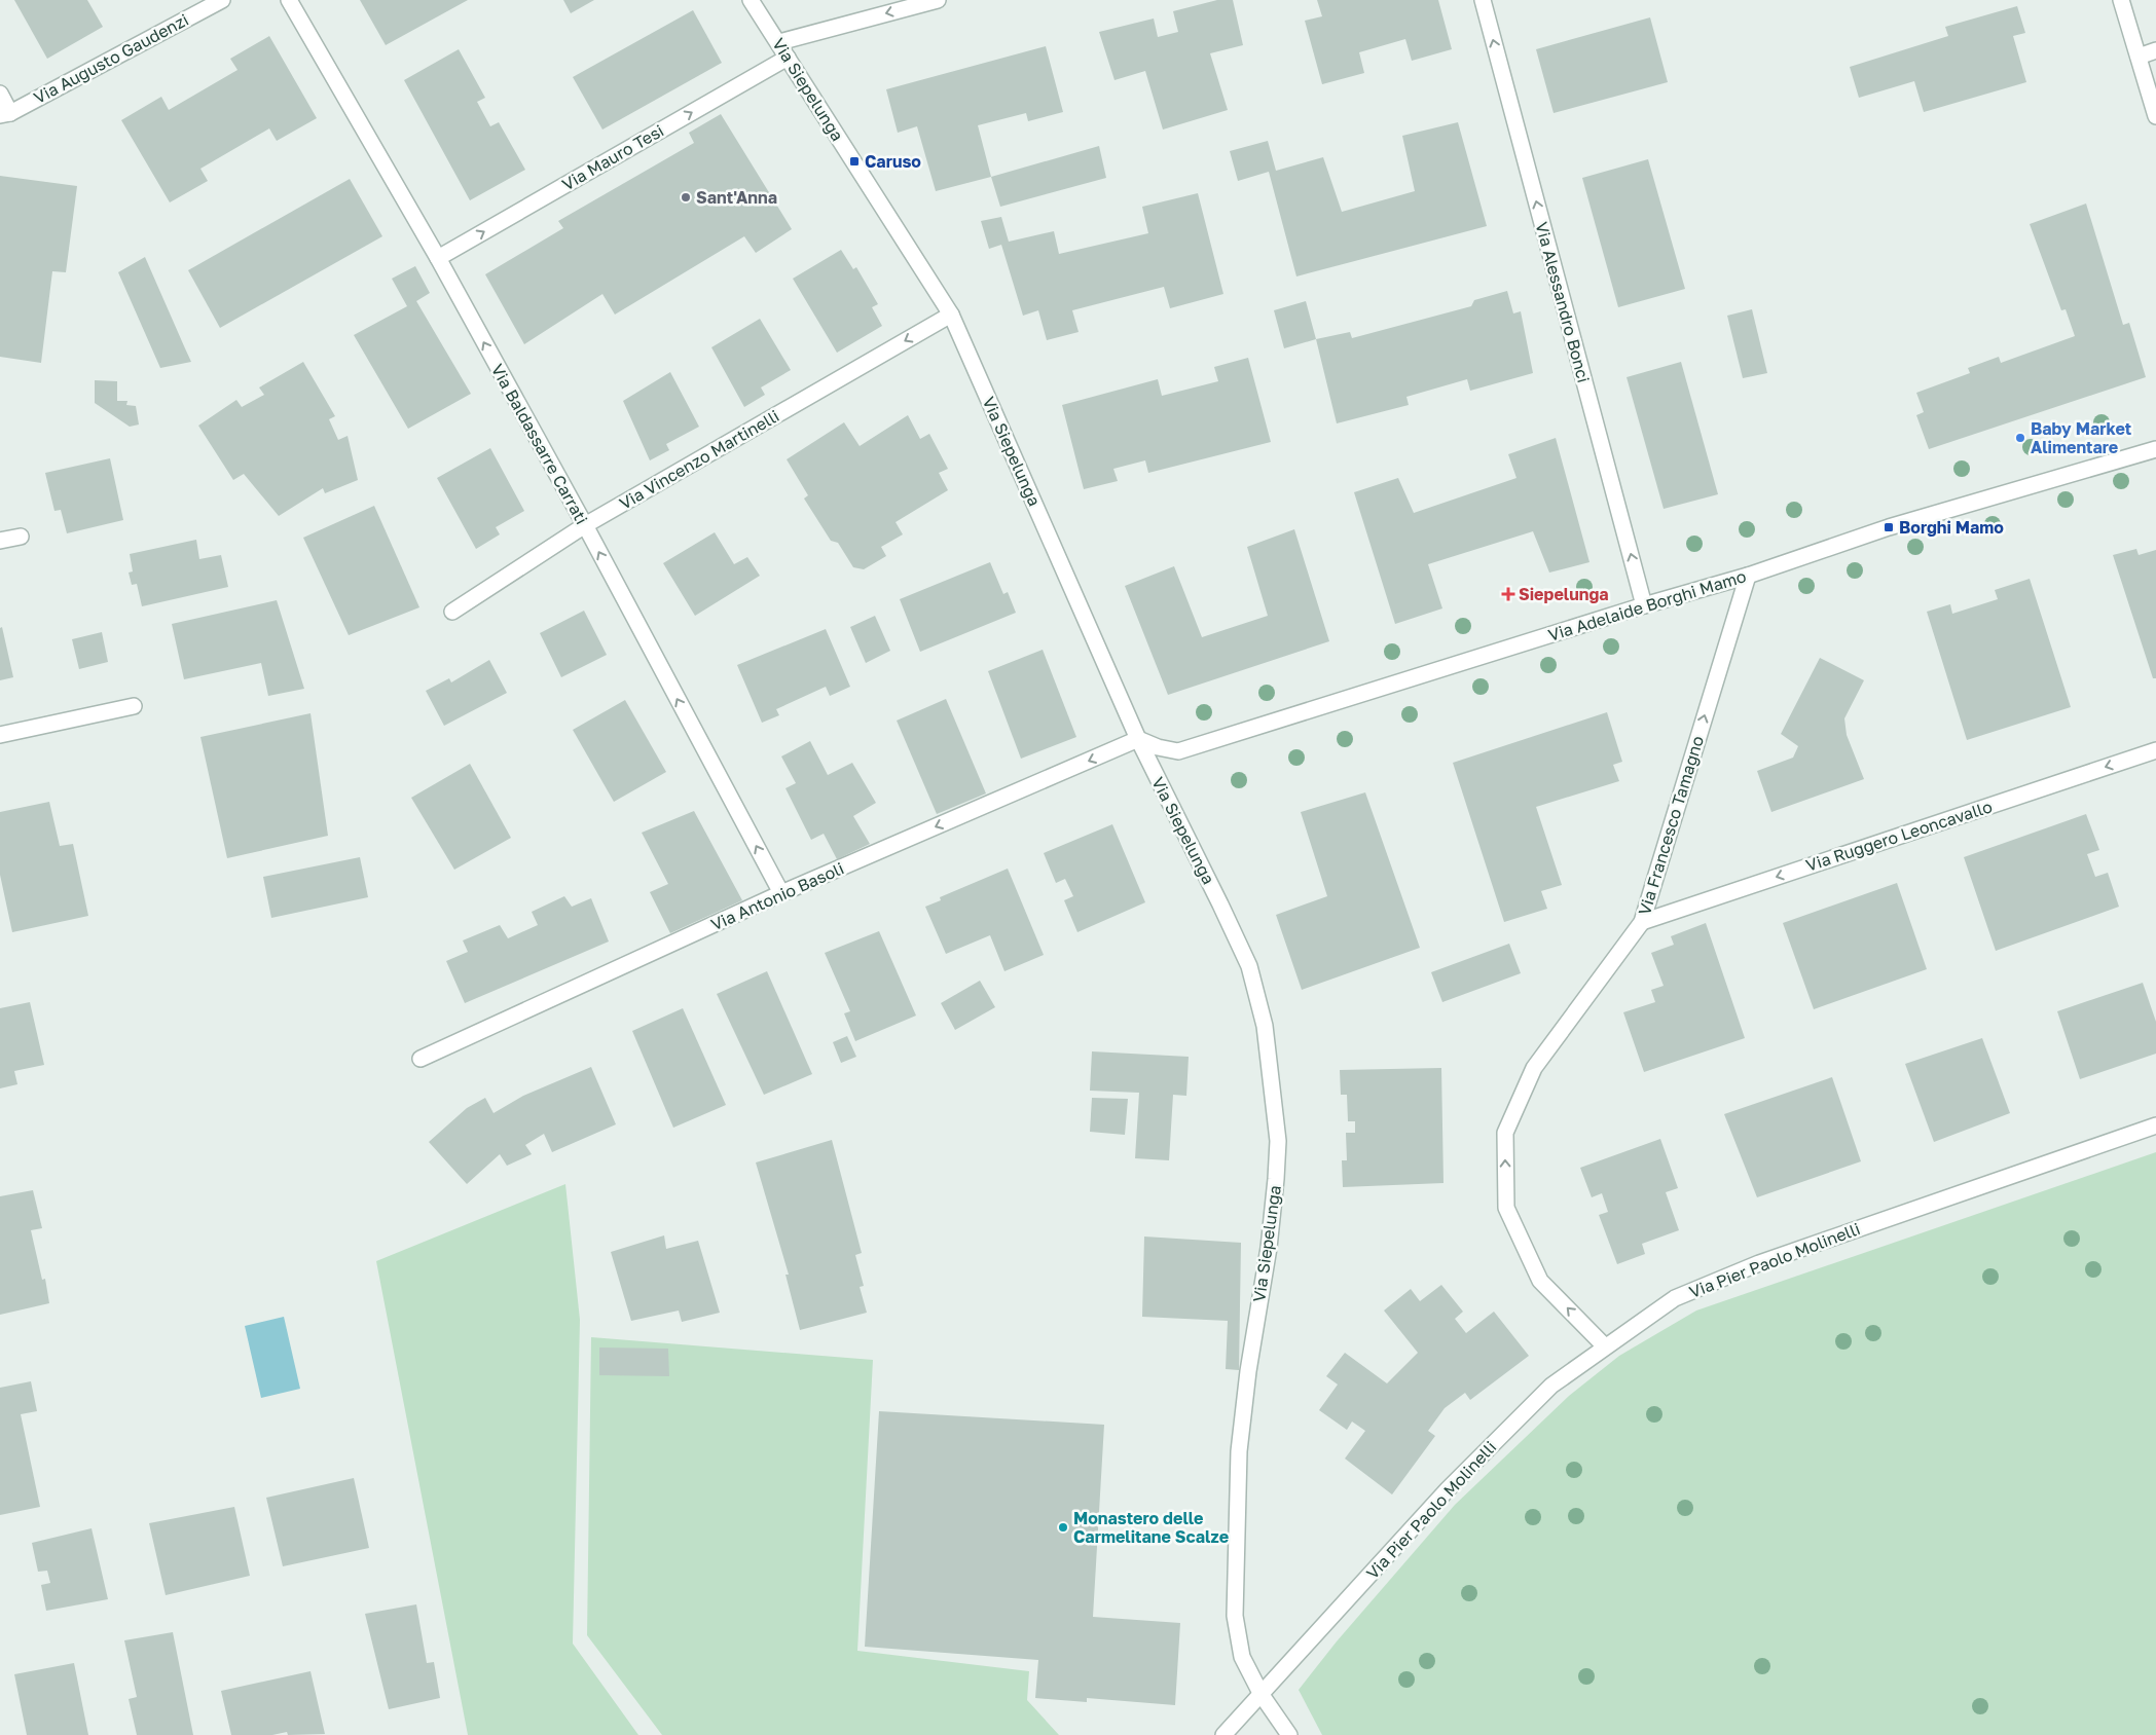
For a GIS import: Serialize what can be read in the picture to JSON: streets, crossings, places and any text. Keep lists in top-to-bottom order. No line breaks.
{"streets":{"street":["Via Augusto Gaudenzi","Via Siepelunga","Via Mauro Tesi","Via Alessandro Bonci","Via Baldassarre Carrati","Via Vincenzo Martinelli","Via Adelaide Borghi Mamo","Via Francesco Tamagno","Via Ruggero Leoncavallo","Via Antonio Basoli","Via Pier Paolo Molinelli"]},"crossings":[["Via Siepelunga","Via Mauro Tesi"],["Via Siepelunga","Via Vincenzo Martinelli"],["Via Siepelunga","Via Adelaide Borghi Mamo"],["Via Siepelunga","Via Antonio Basoli"],["Via Siepelunga","Via Pier Paolo Molinelli"],["Via Mauro Tesi","Via Baldassarre Carrati"],["Via Alessandro Bonci","Via Adelaide Borghi Mamo"],["Via Baldassarre Carrati","Via Vincenzo Martinelli"],["Via Baldassarre Carrati","Via Antonio Basoli"],["Via Adelaide Borghi Mamo","Via Francesco Tamagno"],["Via Adelaide Borghi Mamo","Via Antonio Basoli"],["Via Francesco Tamagno","Via Ruggero Leoncavallo"],["Via Francesco Tamagno","Via Pier Paolo Molinelli"]],"one_way":["Via Mauro Tesi","Via Alessandro Bonci","Via Baldassarre Carrati","Via Vincenzo Martinelli","Via Francesco Tamagno","Via Ruggero Leoncavallo","Via Antonio Basoli"],"places":{"transit":["Caruso","Borghi Mamo"],"other":["Sant'Anna","Baby Market Alimentare","Monastero delle Carmelitane Scalze"],"health":["Siepelunga"]}}
